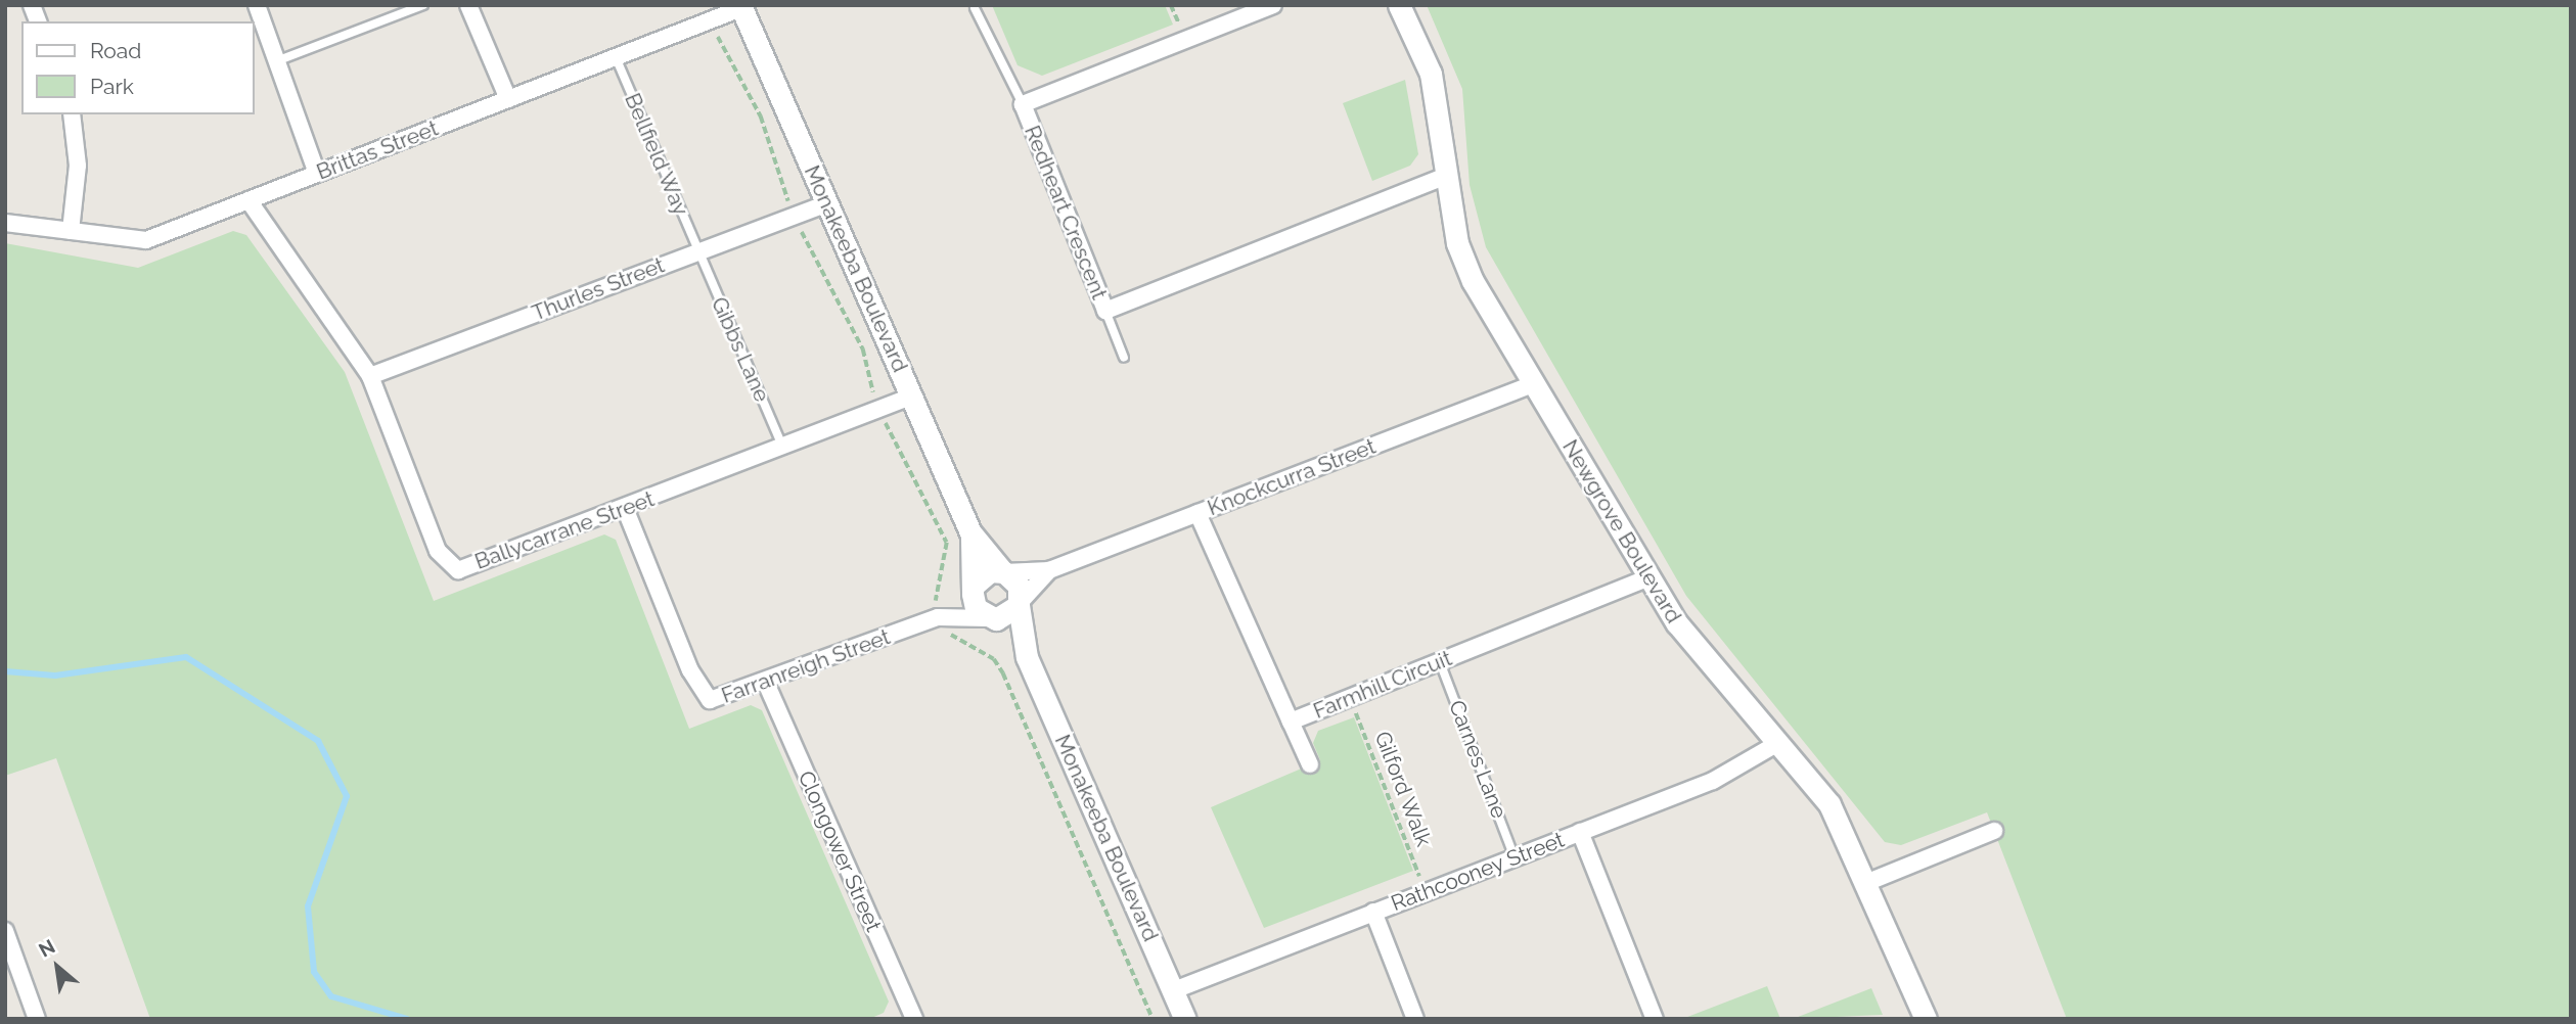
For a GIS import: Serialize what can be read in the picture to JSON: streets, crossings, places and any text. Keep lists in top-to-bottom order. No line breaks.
{"streets":{"street":["Brittas Street","Redheart Crescent","Monakeeba Boulevard","Thurles Street","Knockcurra Street","Ballycarrane Street","Newgrove Boulevard","Farranreigh Street","Farmhill Circuit","Clongower Street","Rathcooney Street"],"lane":["Bellfield Way","Gibbs Lane","Carnes Lane"],"path":["Gilford Walk"]},"crossings":[["Brittas Street","Bellfield Way"],["Brittas Street","Monakeeba Boulevard"],["Brittas Street","Ballycarrane Street"],["Bellfield Way","Thurles Street"],["Bellfield Way","Gibbs Lane"],["Redheart Crescent","Newgrove Boulevard"],["Monakeeba Boulevard","Thurles Street"],["Monakeeba Boulevard","Knockcurra Street"],["Monakeeba Boulevard","Ballycarrane Street"],["Monakeeba Boulevard","Farranreigh Street"],["Monakeeba Boulevard","Rathcooney Street"],["Thurles Street","Gibbs Lane"],["Thurles Street","Ballycarrane Street"],["Gibbs Lane","Ballycarrane Street"],["Knockcurra Street","Newgrove Boulevard"],["Knockcurra Street","Farranreigh Street"],["Knockcurra Street","Farmhill Circuit"],["Ballycarrane Street","Farranreigh Street"],["Newgrove Boulevard","Farmhill Circuit"],["Newgrove Boulevard","Rathcooney Street"],["Farranreigh Street","Clongower Street"],["Farmhill Circuit","Carnes Lane"],["Farmhill Circuit","Gilford Walk"],["Carnes Lane","Rathcooney Street"],["Gilford Walk","Rathcooney Street"]],"legend":["Road","Park"],"north":"top left"}
